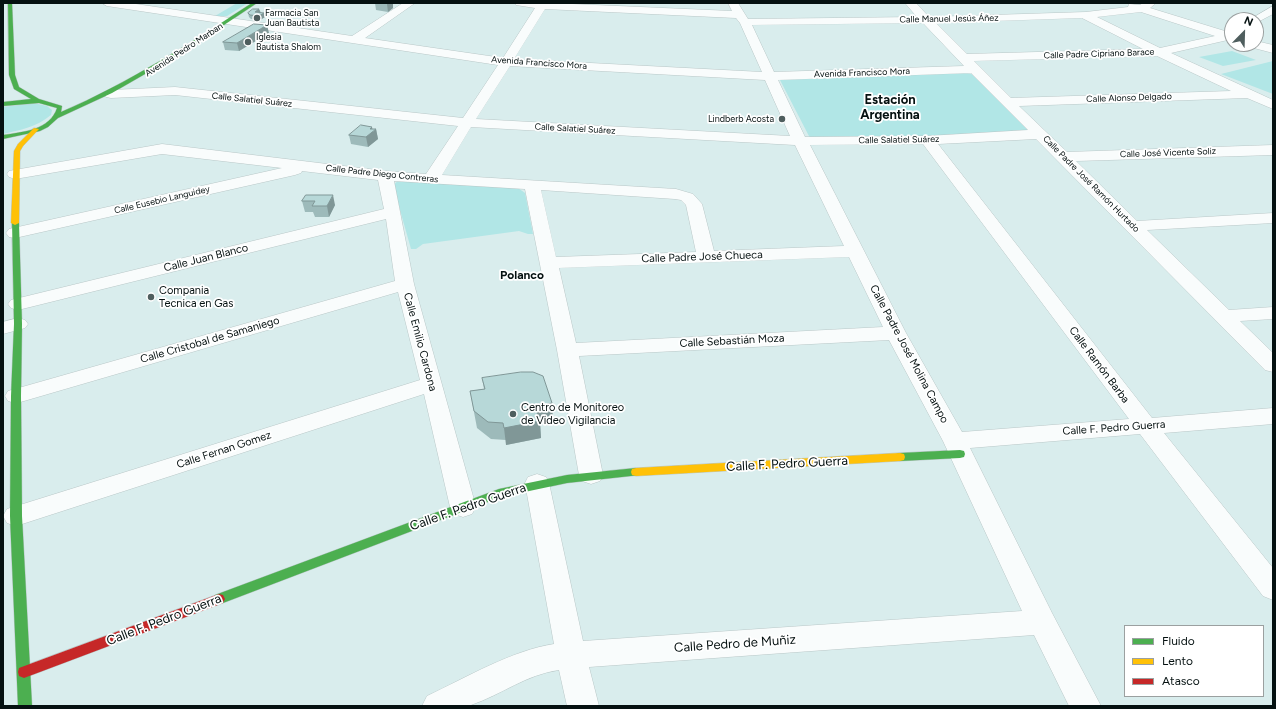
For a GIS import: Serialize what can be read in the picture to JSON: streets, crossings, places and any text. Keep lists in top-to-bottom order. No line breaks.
{"streets":{"main road":["Avenida Pedro Marban","Calle F. Pedro Guerra"],"street":["Calle Manuel Jesús Áñez","Calle Padre Cipriano Barace","Avenida Francisco Mora","Calle Alonso Delgado","Calle Salatiel Suárez","Calle José Vicente Soliz","Calle Padre Diego Contreras","Calle Padre José Ramón Hurtado","Calle Eusebio Languidey","Calle Padre José Chueca","Calle Juan Blanco","Calle Cristobal de Samaniego","Calle Sebastián Moza","Calle Emilio Cardona","Calle Padre José Molina Campo","Calle Ramón Barba","Calle Fernan Gomez","Calle Pedro de Muñiz"]},"crossings":[["Calle Manuel Jesús Áñez","Calle Padre José Ramón Hurtado"],["Calle Manuel Jesús Áñez","Calle Padre José Molina Campo"],["Avenida Pedro Marban","Avenida Francisco Mora"],["Avenida Pedro Marban","Calle Salatiel Suárez"],["Calle Padre Cipriano Barace","Avenida Francisco Mora"],["Calle Padre Cipriano Barace","Calle Padre José Ramón Hurtado"],["Avenida Francisco Mora","Calle Padre José Ramón Hurtado"],["Avenida Francisco Mora","Calle Padre José Molina Campo"],["Calle Alonso Delgado","Calle Padre José Ramón Hurtado"],["Calle Salatiel Suárez","Calle Padre José Ramón Hurtado"],["Calle Salatiel Suárez","Calle Padre José Molina Campo"],["Calle Salatiel Suárez","Calle Ramón Barba"],["Calle José Vicente Soliz","Calle Padre José Ramón Hurtado"],["Calle Padre Diego Contreras","Calle Eusebio Languidey"],["Calle Padre Diego Contreras","Calle Padre José Chueca"],["Calle Padre Diego Contreras","Calle Emilio Cardona"],["Calle Padre José Chueca","Calle Padre José Molina Campo"],["Calle Juan Blanco","Calle Emilio Cardona"],["Calle Cristobal de Samaniego","Calle Emilio Cardona"],["Calle Sebastián Moza","Calle Padre José Molina Campo"],["Calle Emilio Cardona","Calle F. Pedro Guerra"],["Calle Emilio Cardona","Calle Fernan Gomez"],["Calle Padre José Molina Campo","Calle F. Pedro Guerra"],["Calle Padre José Molina Campo","Calle Pedro de Muñiz"],["Calle Ramón Barba","Calle F. Pedro Guerra"]],"districts":["Estación Argentina","Polanco"],"places":["Farmacia San Juan Bautista","Iglesia Bautista Shalom","Lindberb Acosta","Compania Tecnica en Gas","Centro de Monitoreo de Video Vigilancia"],"legend":["Fluido","Lento","Atasco"],"north":"top right"}
